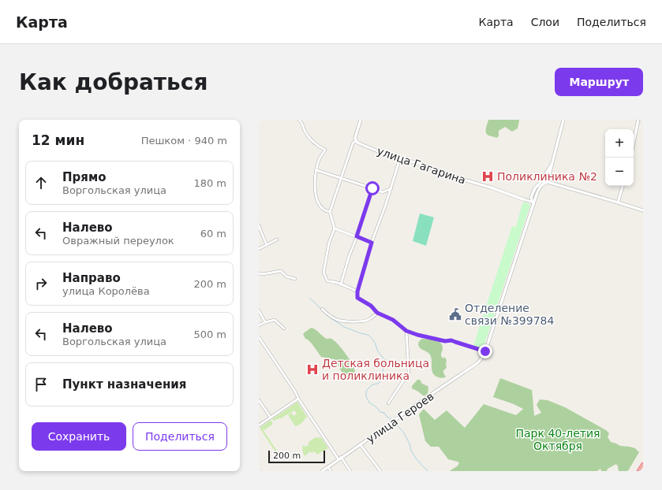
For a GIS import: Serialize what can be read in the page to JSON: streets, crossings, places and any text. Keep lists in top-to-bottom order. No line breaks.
{"streets":{"street":["улица Гагарина","улица Героев"]},"parks":["Парк 40-летия Октября"],"places":{"hospital":["Поликлиника №2","Детская больница и поликлиника"],"public building":["Отделение связи №399784"]},"scale_bar":"200 m","page":{"header":"Карта","nav":["Карта","Слои","Поделиться"],"buttons":["Маршрут",["Сохранить","Поделиться"]],"title":"Как добраться","heading":["12 мин","Пешком · 940 m"],"map_buttons":["+","−"],"list":[["Прямо","Воргольская улица","180 m"],["Налево","Овражный переулок","60 m"],["Направо","улица Королёва","200 m"],["Налево","Воргольская улица","500 m"],"Пункт назначения"],"scale":"200 m"}}
